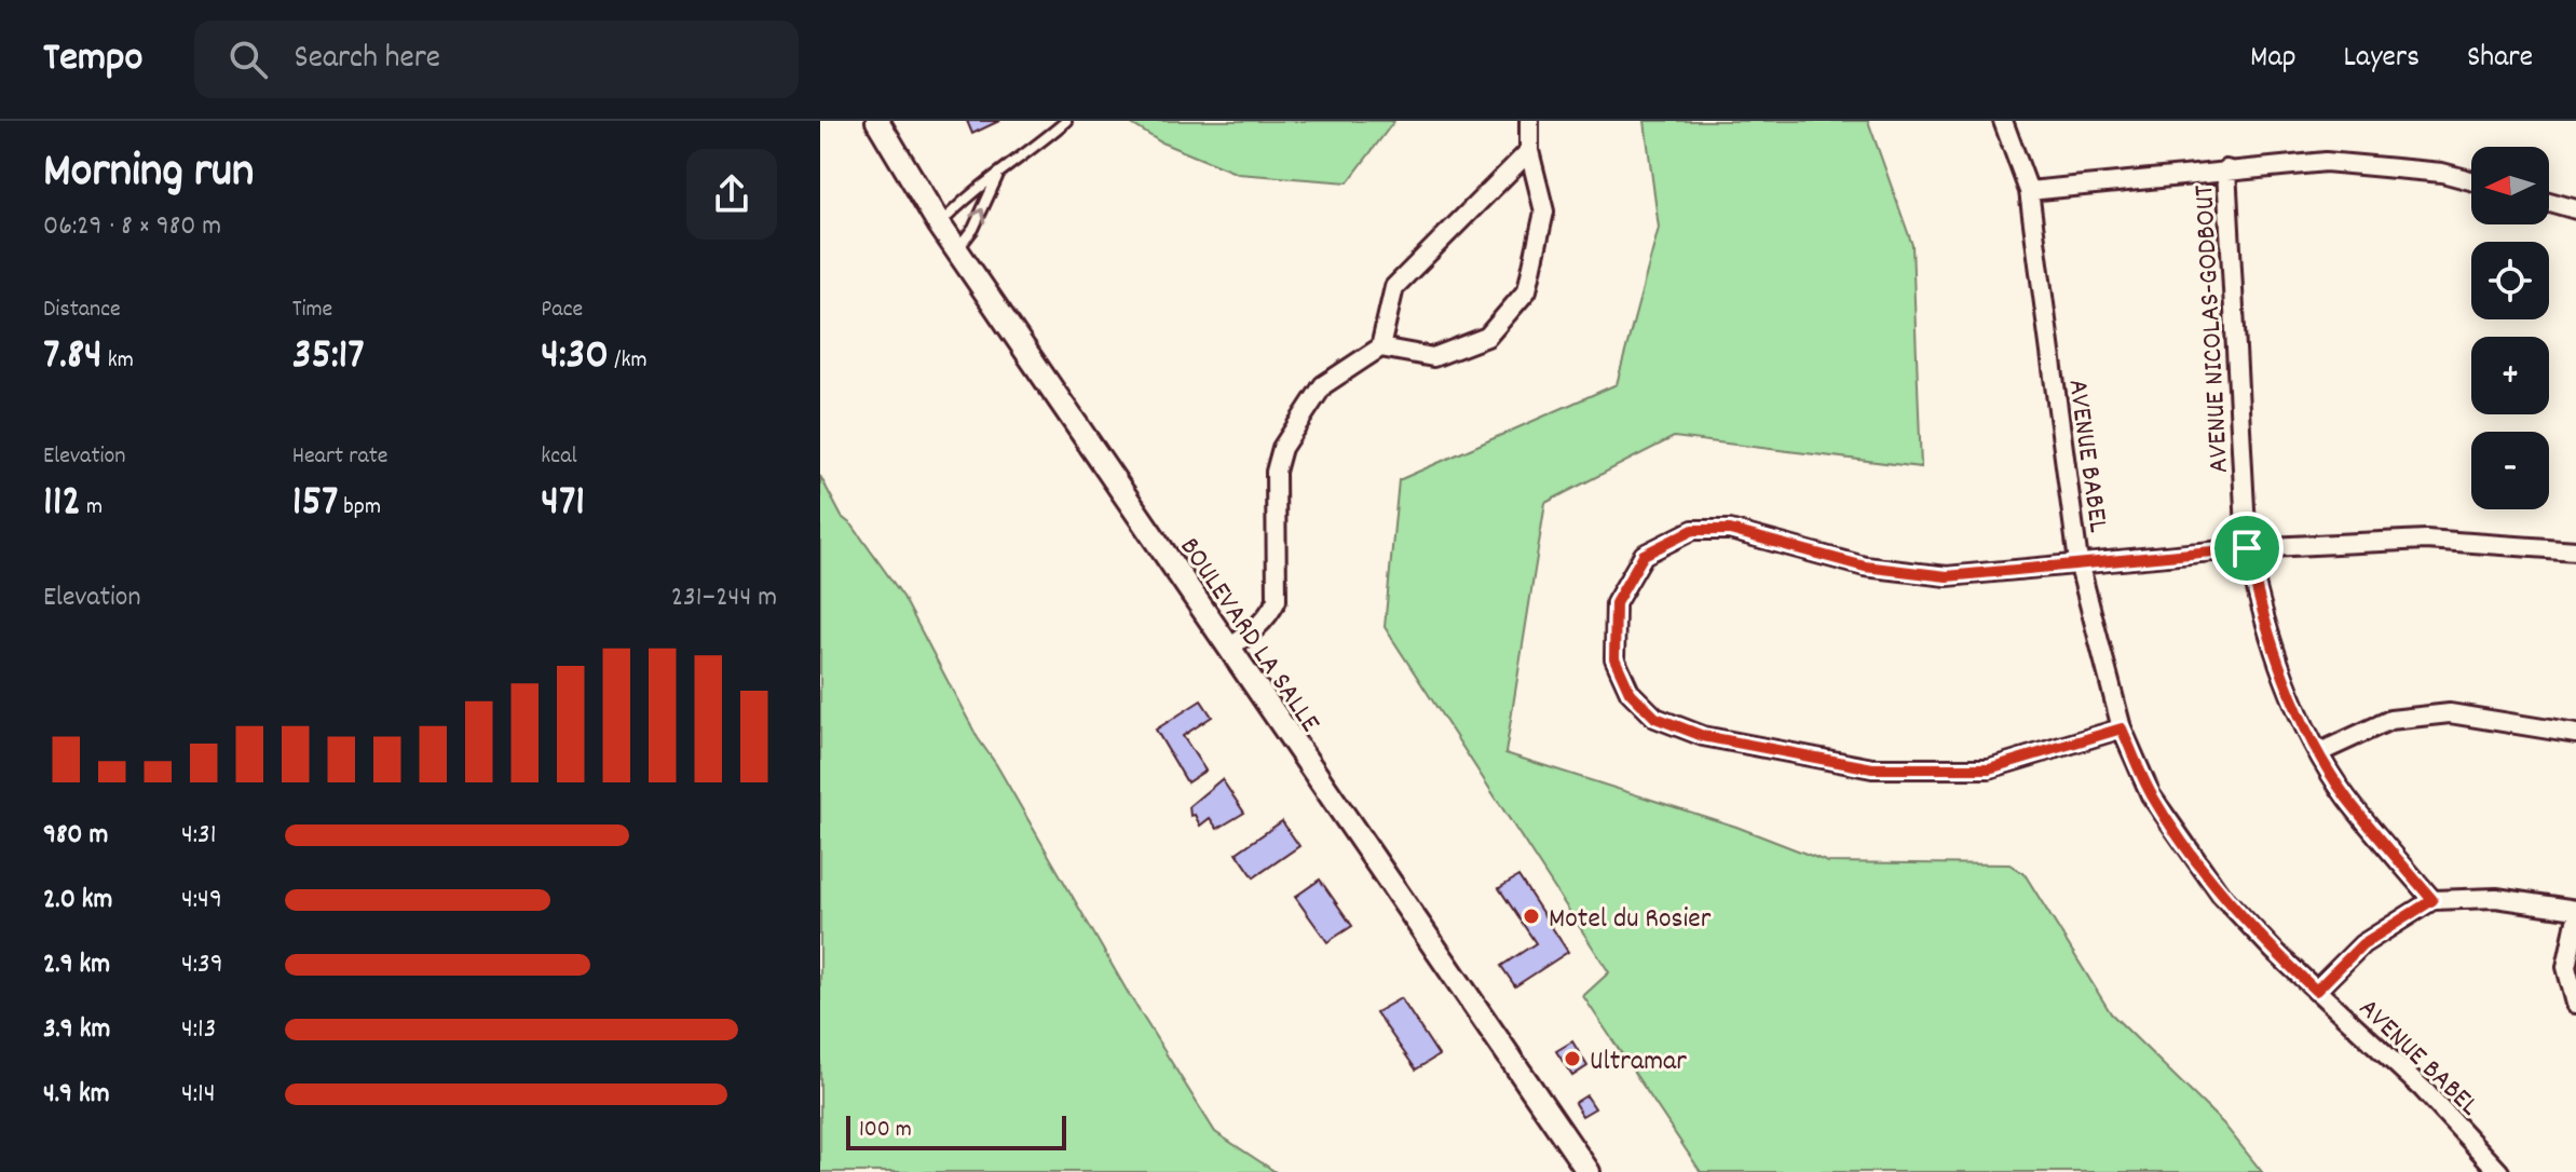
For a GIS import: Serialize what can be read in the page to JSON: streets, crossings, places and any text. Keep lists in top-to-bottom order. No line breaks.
{"streets":{"street":["AVENUE NICOLAS-GODBOUT","AVENUE BABEL","BOULEVARD LA SALLE"]},"places":["Motel du Rosier","Ultramar"],"scale_bar":"100 m","north":"left","page":{"header":"Tempo","search":"Search here","nav":["Map","Layers","Share"],"heading":["Morning run","06:29 · 8 × 980 m"],"map_buttons":["+","−"],"stats":[["Distance","7.84 km"],["Time","35:17"],["Pace","4:30 /km"],["Elevation","112 m"],["Heart rate","157 bpm"],["kcal","471"]],"chart":["Elevation","231–244 m"],"list":[{"name":"980 m","note":"4:31"},{"name":"2.0 km","note":"4:49"},{"name":"2.9 km","note":"4:39"},{"name":"3.9 km","note":"4:13"},{"name":"4.9 km","note":"4:14"}],"scale":"100 m"}}
